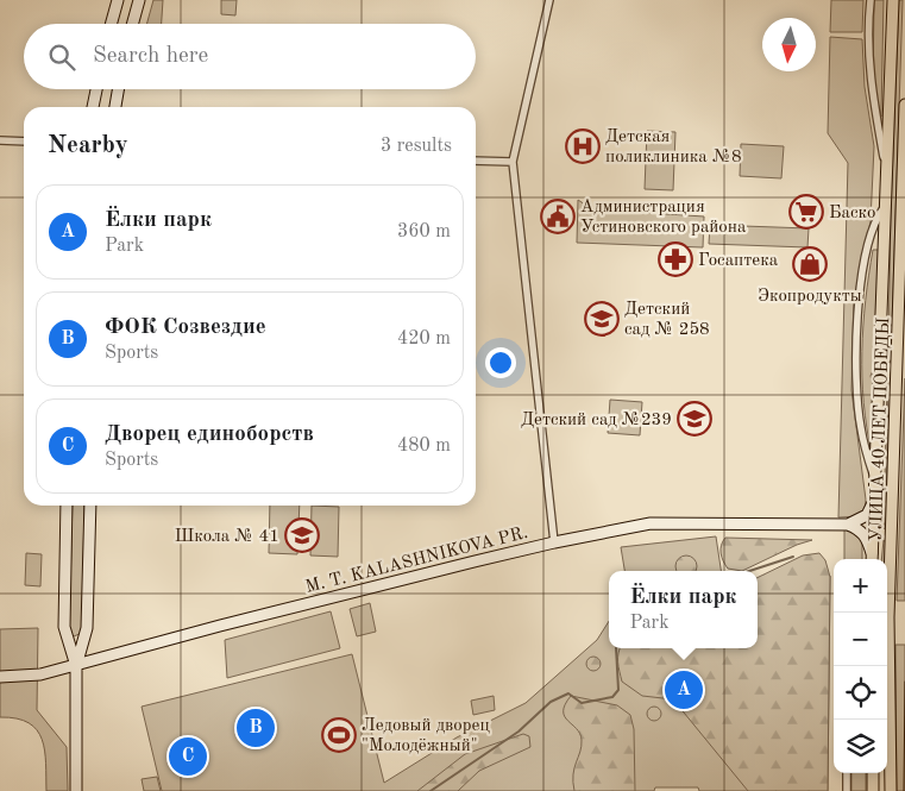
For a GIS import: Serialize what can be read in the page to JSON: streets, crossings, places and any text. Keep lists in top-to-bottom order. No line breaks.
{"streets":{"main road":["УЛИЦА 40 ЛЕТ ПОБЕДЫ"],"street":["M. T. KALASHNIKOVA PR."]},"places":{"hospital":["Детская поликлиника №8"],"supermarket":["Баско"],"public building":["Администрация Устиновского района"],"pharmacy":["Госаптека"],"shop":["Экопродукты"],"school or university":["Детский сад № 258","Детский сад №239","Школа № 41"],"sports":["Ледовый дворец \"Молодёжный\""]},"north":"bottom","page":{"search":"Search here","heading":["Nearby","3 results"],"list":[{"mark":"A","name":"Ёлки парк","note":"Park","value":"360 m"},{"mark":"B","name":"ФОК Созвездие","note":"Sports","value":"420 m"},{"mark":"C","name":"Дворец единоборств","note":"Sports","value":"480 m"}],"map_buttons":["+","−"],"popup":["Ёлки парк","Park"],"pins":["A","B","C"]}}
